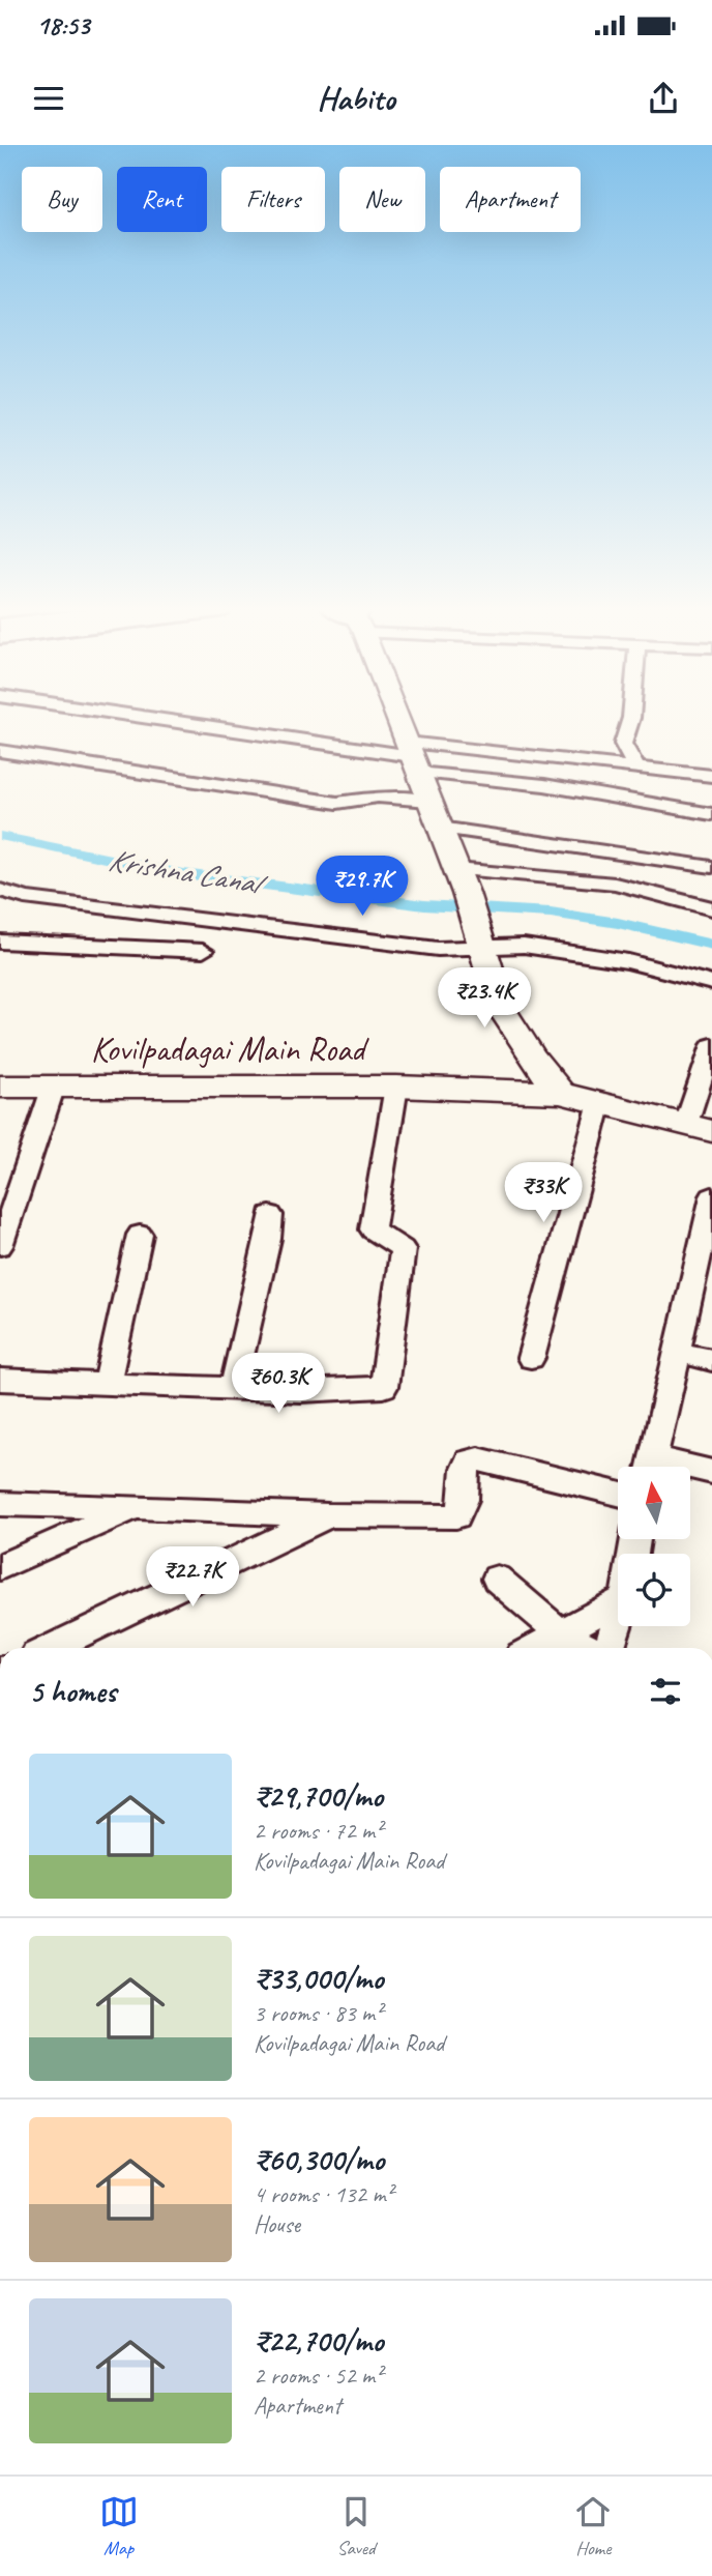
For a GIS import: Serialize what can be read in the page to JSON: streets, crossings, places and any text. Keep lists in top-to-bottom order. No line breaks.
{"streets":{"street":["Kovilpadagai Main Road"]},"water":["Krishna Canal"],"north":"top","page":{"status":"18:53","header":"Habito","chip":["Buy","Rent","Filters","New","Apartment"],"price":["₹29.7K","₹23.4K","₹33K","₹60.3K","₹22.7K"],"heading":"5 homes","list":[{"name":"₹29,700/mo","note":"2 rooms · 72 m² · Kovilpadagai Main Road"},{"name":"₹33,000/mo","note":"3 rooms · 83 m² · Kovilpadagai Main Road"},{"name":"₹60,300/mo","note":"4 rooms · 132 m² · House"},{"name":"₹22,700/mo","note":"2 rooms · 52 m² · Apartment"}],"tabs":["Map","Saved","Home"]}}
